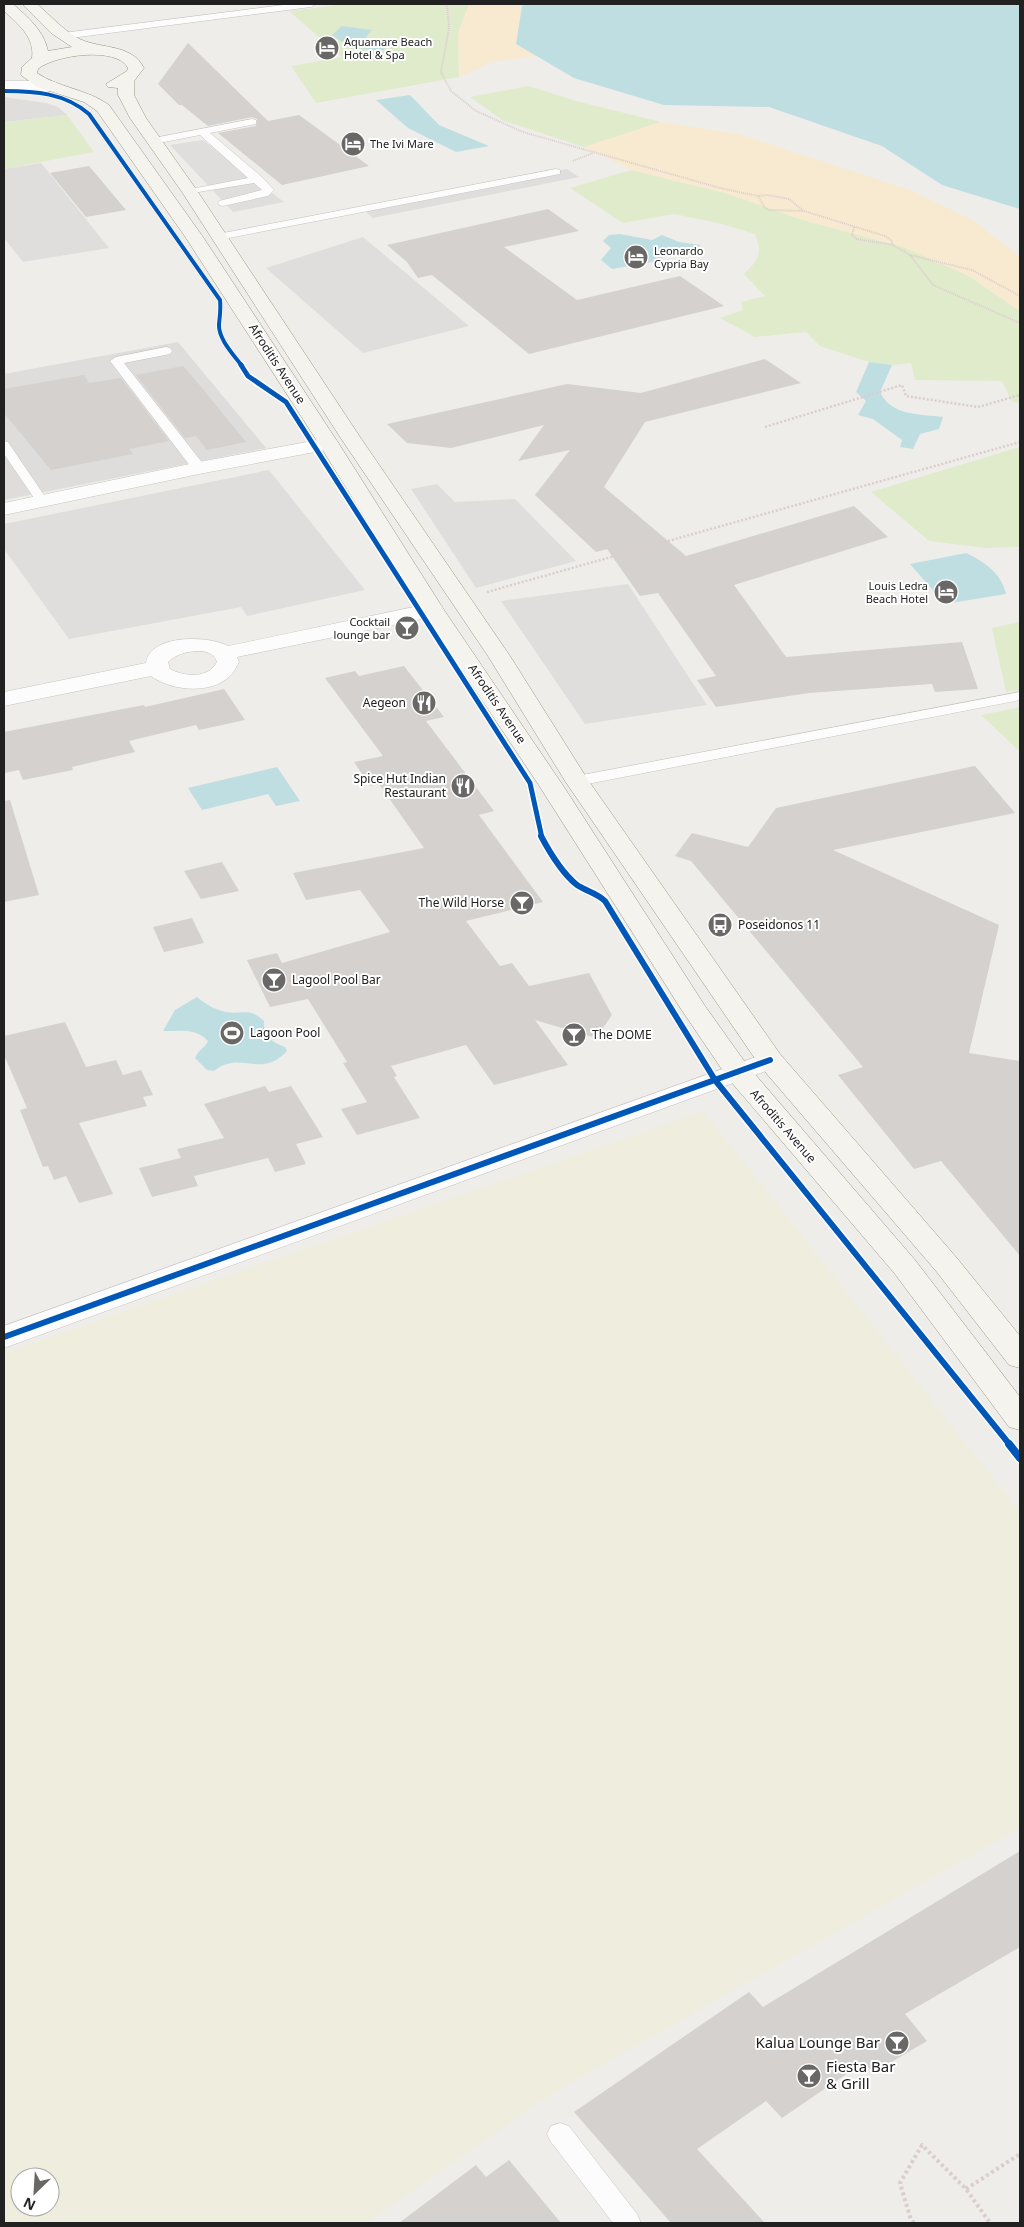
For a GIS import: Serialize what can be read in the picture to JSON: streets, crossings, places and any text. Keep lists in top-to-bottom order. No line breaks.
{"streets":{"main road":["Afroditis Avenue"]},"places":{"hotel":["Aquamare Beach Hotel & Spa","The Ivi Mare","Leonardo Cypria Bay","Louis Ledra Beach Hotel"],"bar":["Cocktail lounge bar","The Wild Horse","Lagool Pool Bar","The DOME","Kalua Lounge Bar","Fiesta Bar & Grill"],"restaurant":["Aegeon","Spice Hut Indian Restaurant"],"bus stop":["Poseidonos 11"],"sports":["Lagoon Pool"]},"north":"bottom left"}
